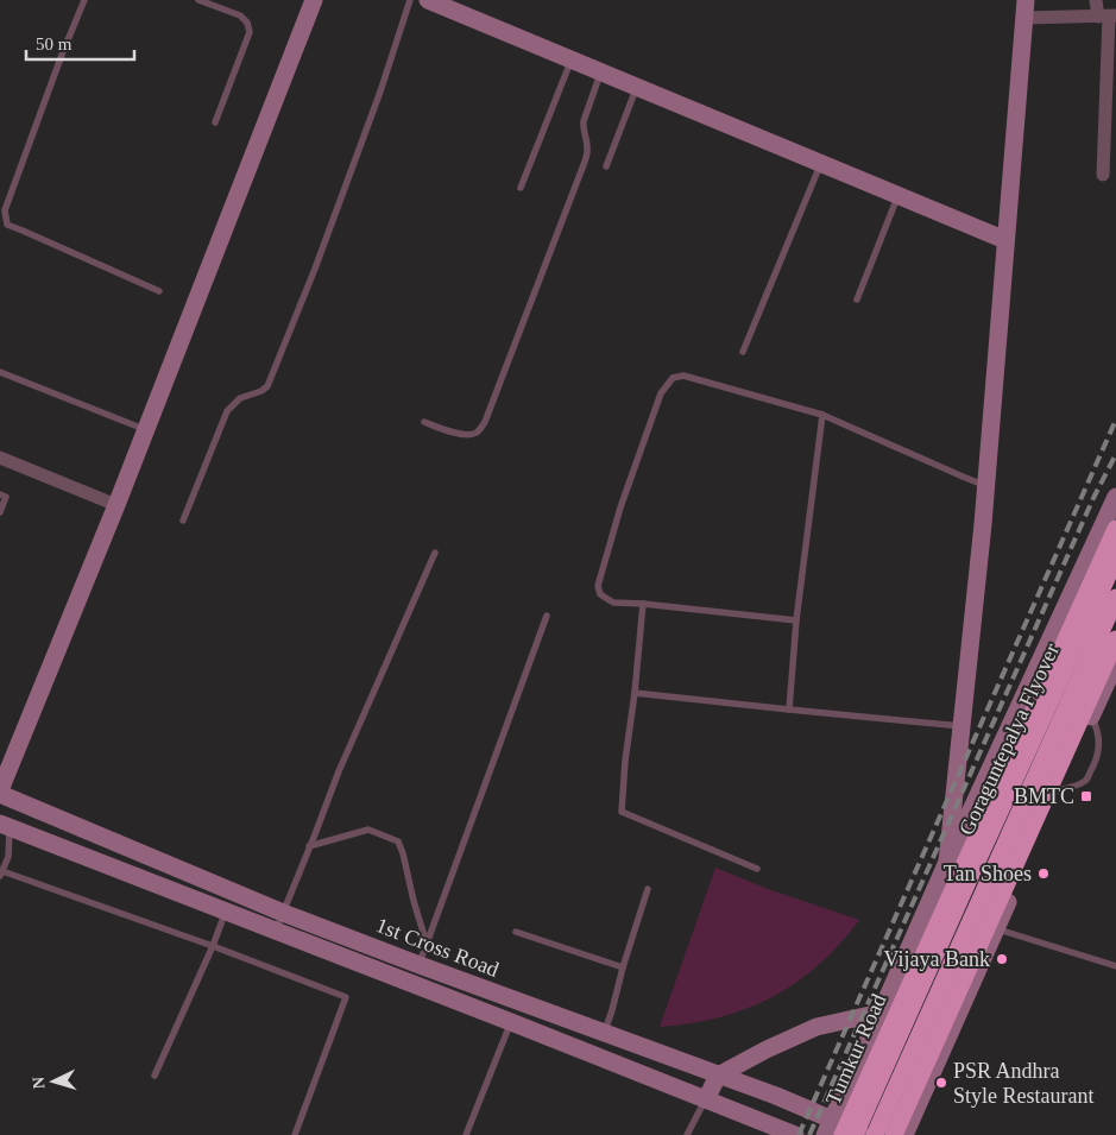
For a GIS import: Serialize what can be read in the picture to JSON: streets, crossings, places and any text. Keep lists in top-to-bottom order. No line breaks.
{"streets":{"highway":["Goraguntepalya Flyover","Tumkur Road"],"street":["1st Cross Road"]},"crossings":[["Goraguntepalya Flyover","1st Cross Road"],["Goraguntepalya Flyover","Tumkur Road"],["1st Cross Road","Tumkur Road"]],"places":{"transit":["BMTC"],"other":["Tan Shoes","Vijaya Bank","PSR Andhra Style Restaurant"]},"scale_bar":"50 m","north":"left"}
